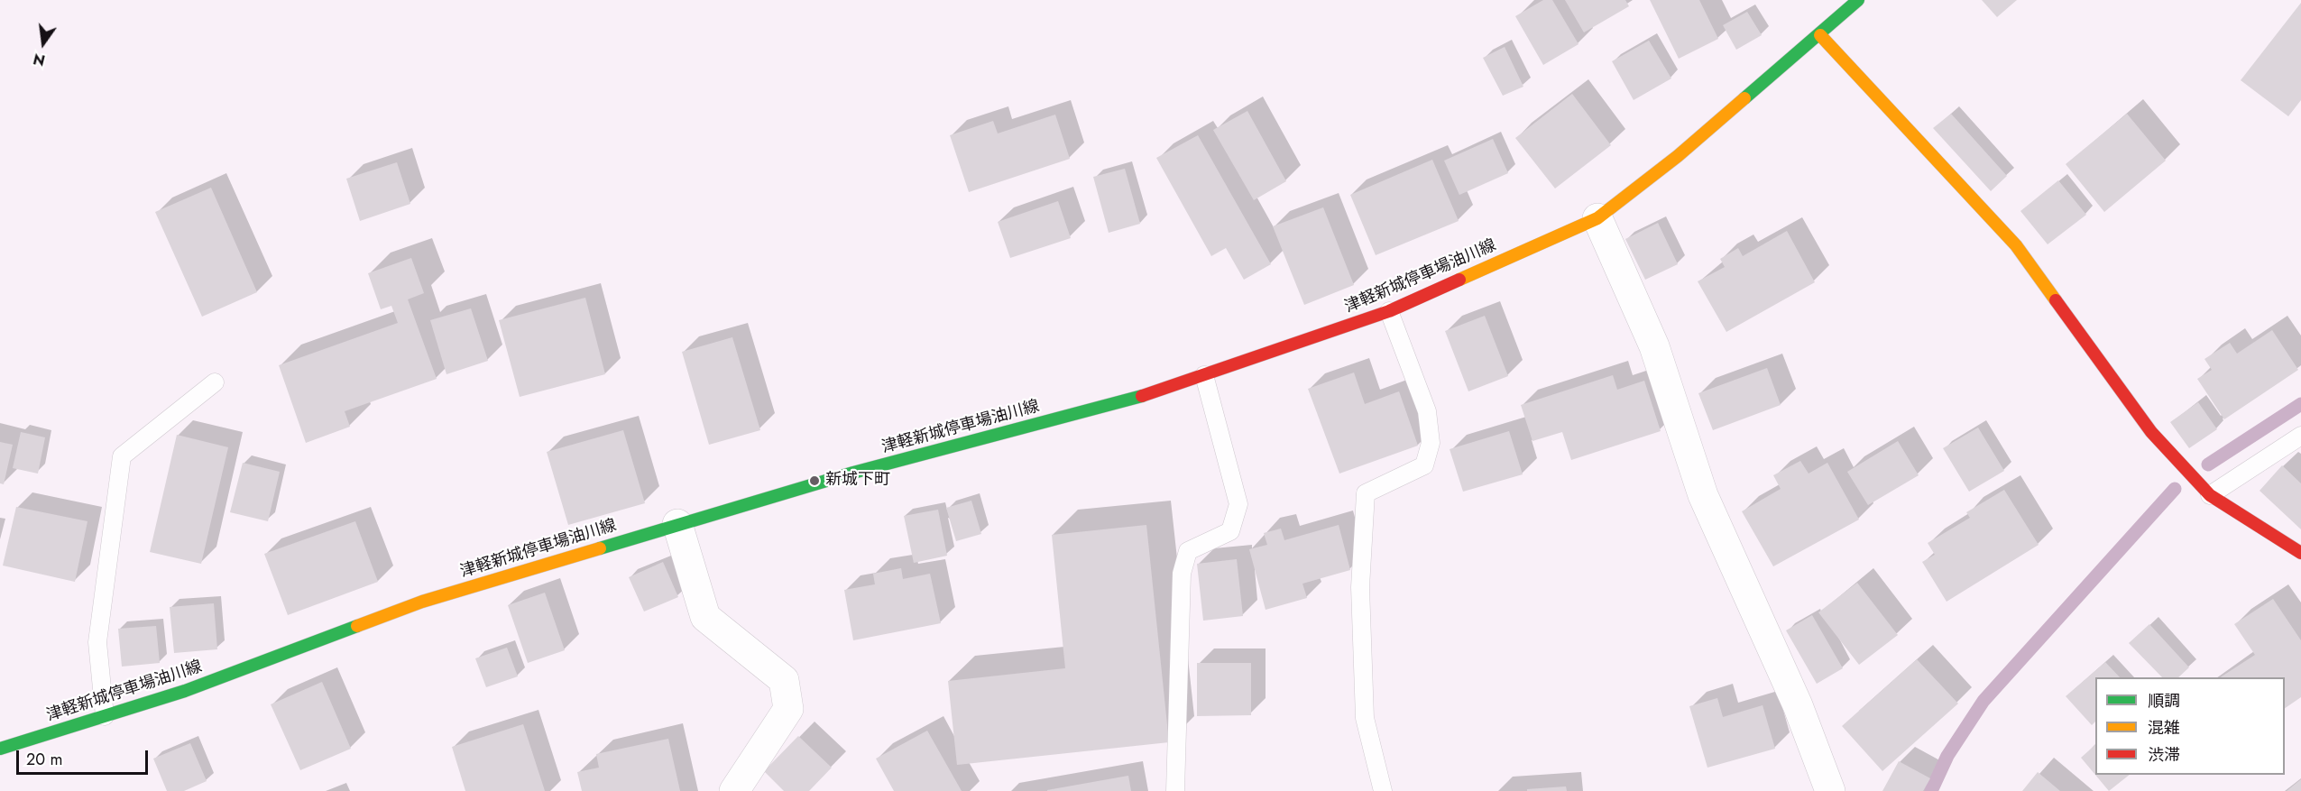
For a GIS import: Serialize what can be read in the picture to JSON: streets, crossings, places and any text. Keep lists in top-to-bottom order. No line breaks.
{"streets":{"main road":["津軽新城停車場油川線"]},"places":["新城下町"],"legend":["順調","混雑","渋滞"],"scale_bar":"20 m","north":"bottom"}
